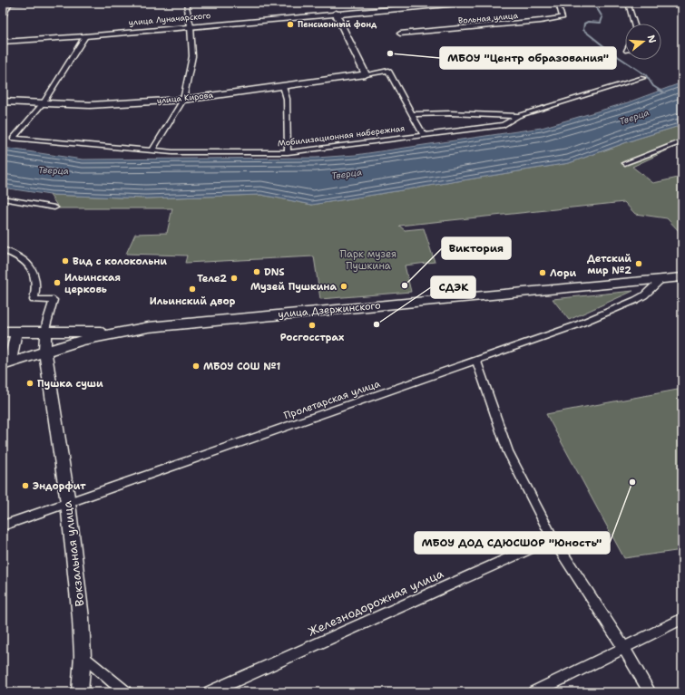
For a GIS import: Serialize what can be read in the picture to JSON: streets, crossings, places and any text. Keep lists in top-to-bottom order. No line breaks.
{"streets":{"street":["Вольная улица","улица Луначарского","улица Кирова","Мобилизационная набережная","улица Дзержинского","Пролетарская улица","Вокзальная улица","Железнодорожная улица"]},"crossings":[["улица Кирова","Мобилизационная набережная"],["улица Дзержинского","Пролетарская улица"],["улица Дзержинского","Вокзальная улица"],["Пролетарская улица","Вокзальная улица"]],"water":["Тверца"],"parks":["Парк музея Пушкина"],"places":["Пенсионный фонд","МБОУ \"Центр образования\"","Вид с колокольни","Детский мир №2","DNS","Лори","Теле2","Ильинская церковь","Виктория","Музей Пушкина","Ильинский двор","СДЭК","Росгосстрах","МБОУ СОШ №1","Пушка суши","МБОУ ДОД СДЮСШОР \"Юность\"","Эндорфит"],"north":"right"}
